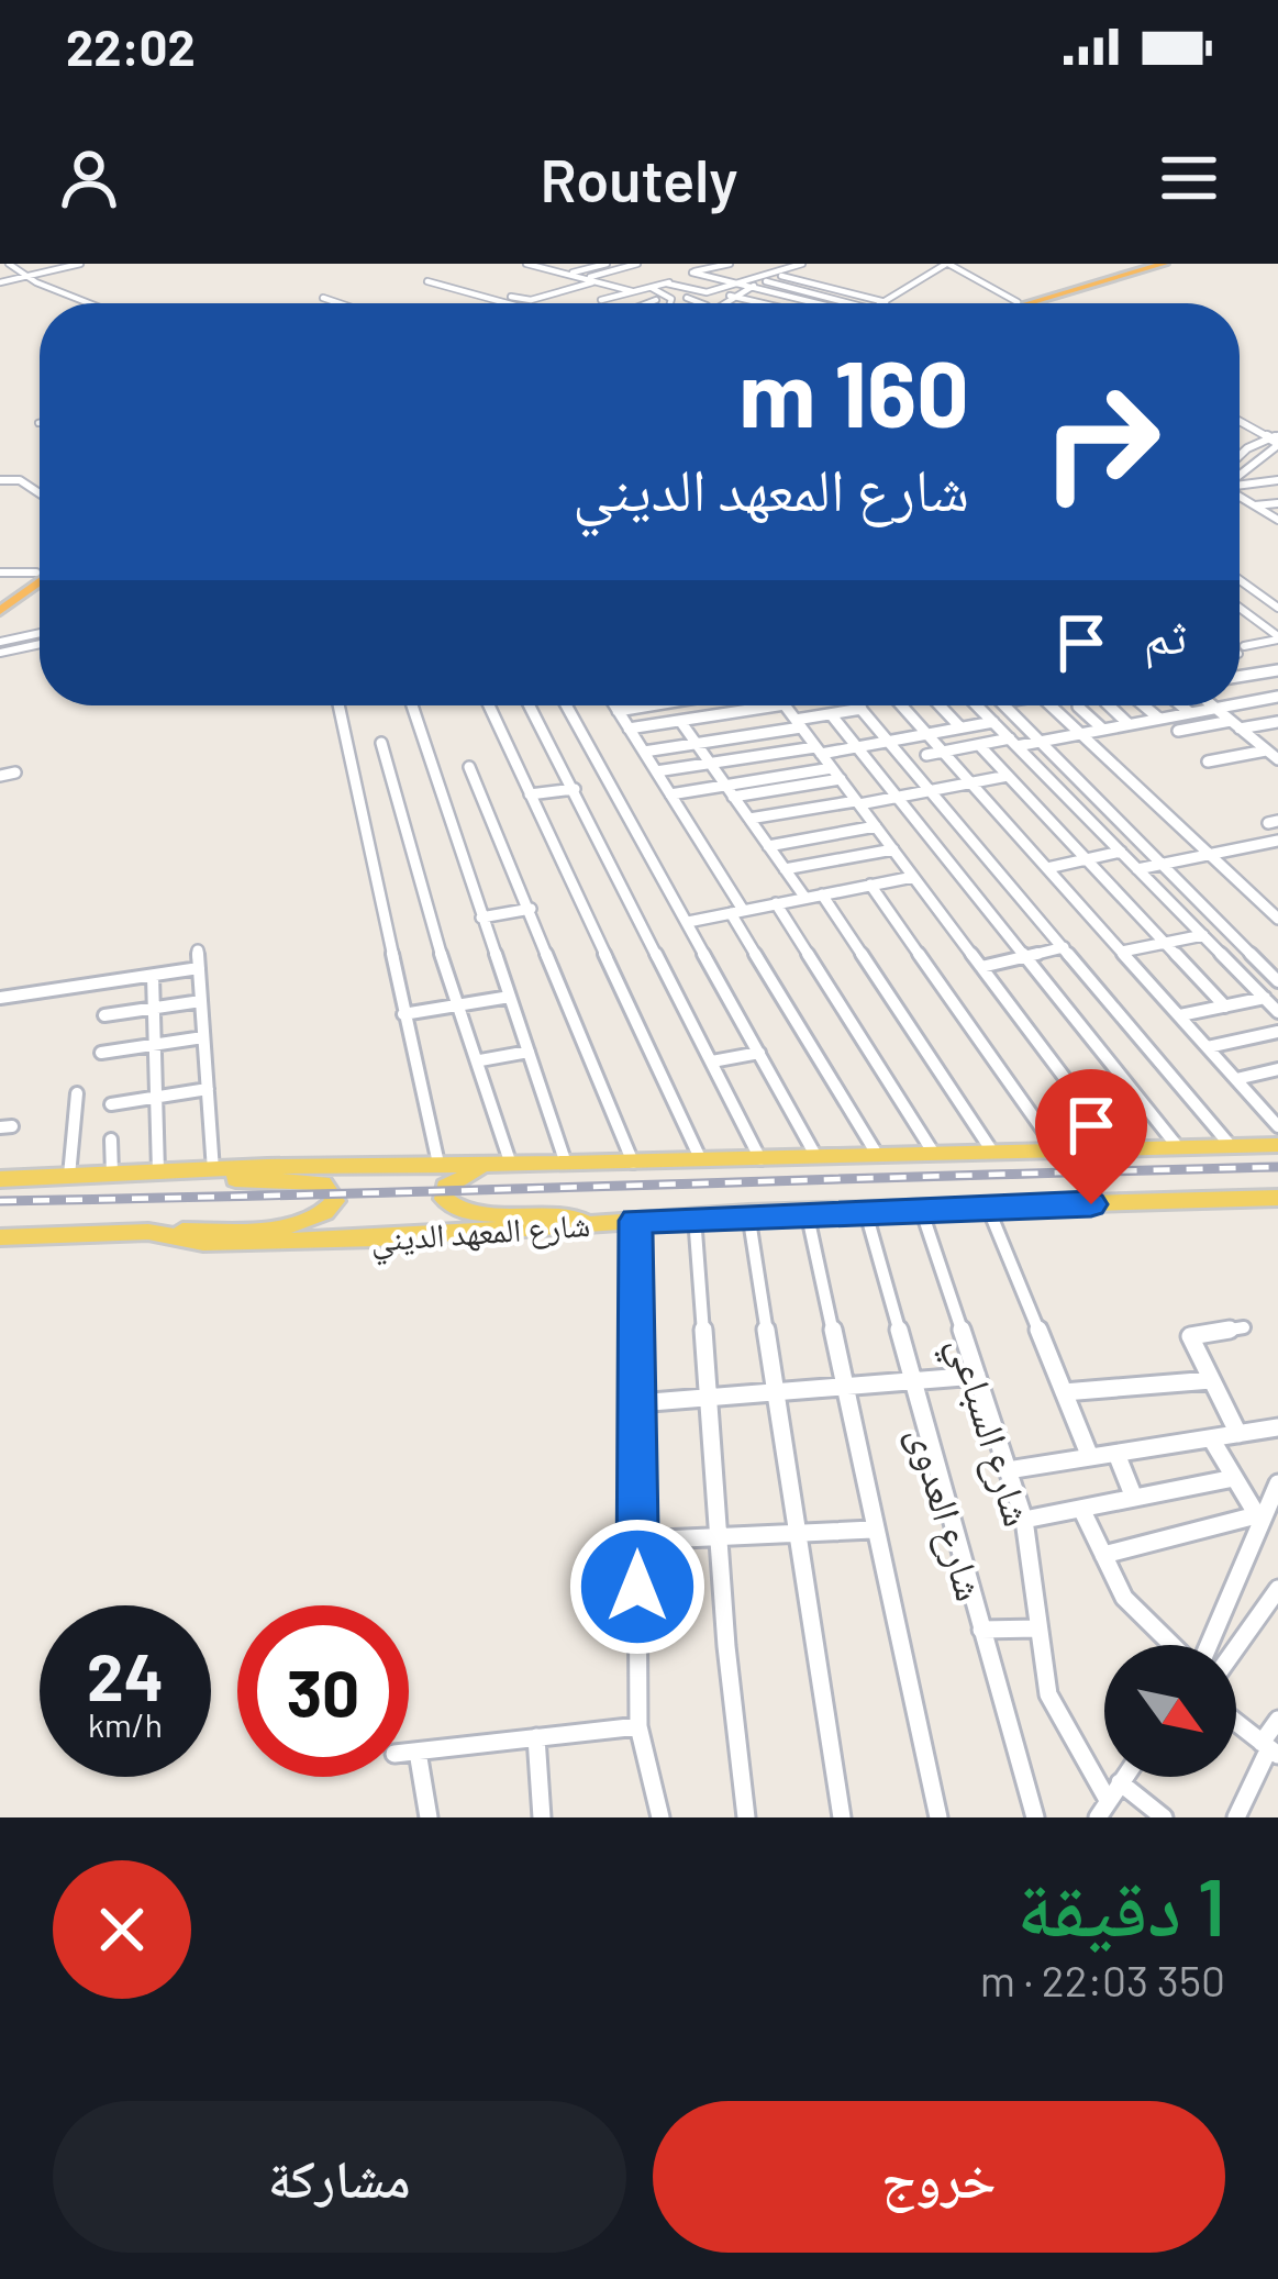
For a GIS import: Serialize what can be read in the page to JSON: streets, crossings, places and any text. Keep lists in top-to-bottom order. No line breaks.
{"streets":{"main road":["شارع المعهد الديني"],"street":["شارع السباعي","شارع العدوى"]},"crossings":[["شارع المعهد الديني","شارع السباعي"],["شارع المعهد الديني","شارع العدوى"]],"north":"bottom right","page":{"status":"22:02","header":"Routely","turn":["160 m","شارع المعهد الديني"],"then":"ثم","speed":"24 km/h","limit":"30","heading":["1 دقيقة","350 m · 22:03"],"buttons":["خروج","مشاركة"]}}
